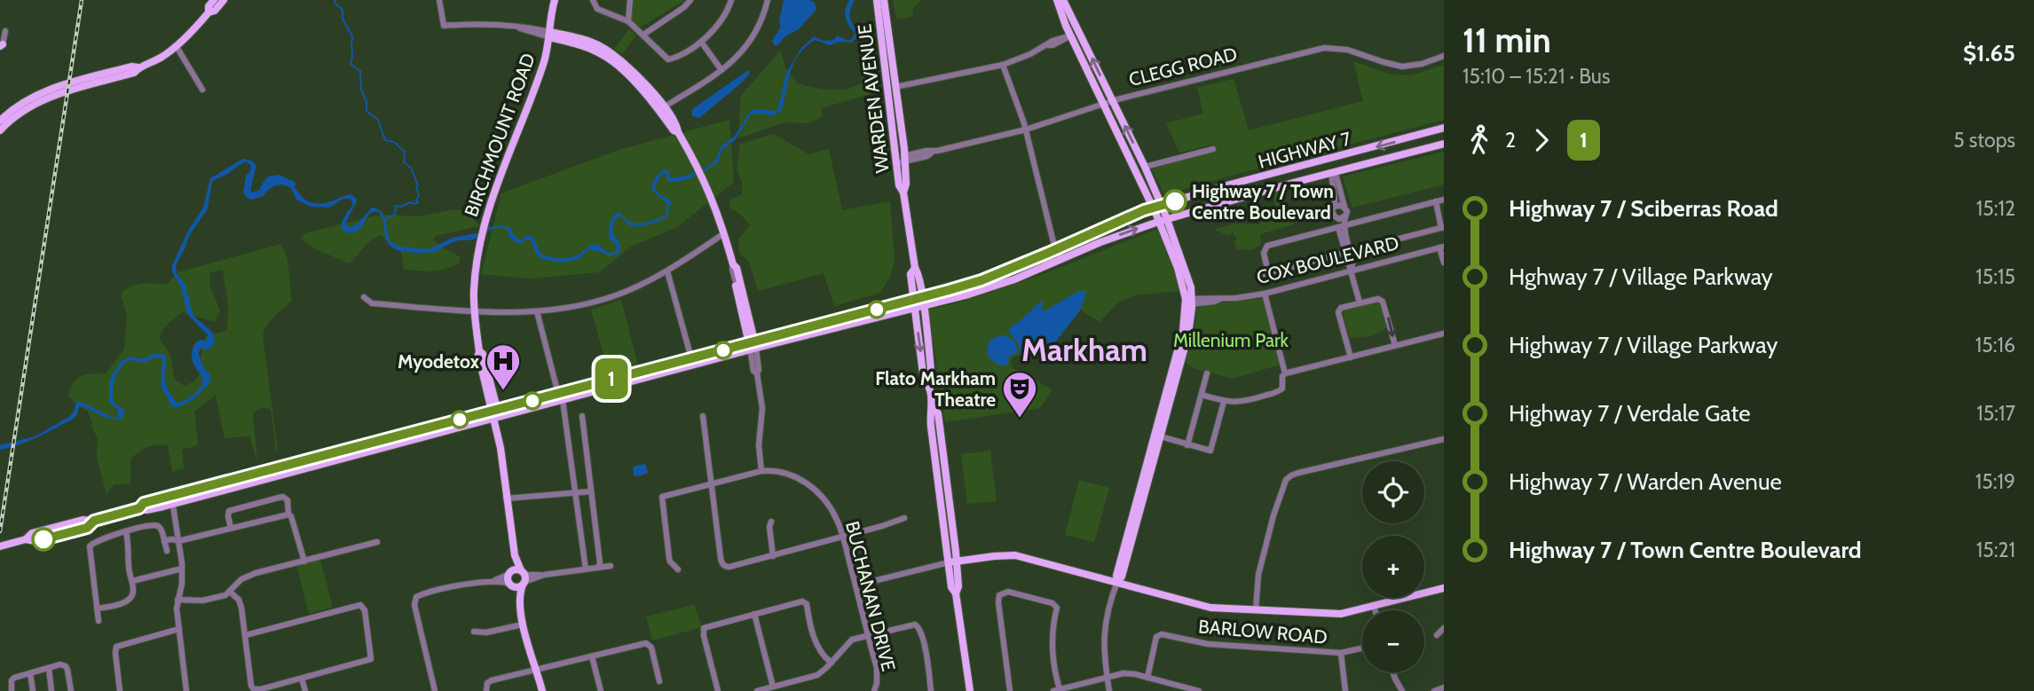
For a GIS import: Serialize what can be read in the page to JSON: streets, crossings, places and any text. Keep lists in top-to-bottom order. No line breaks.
{"streets":{"main road":["WARDEN AVENUE","BIRCHMOUNT ROAD","HIGHWAY 7"],"street":["CLEGG ROAD","COX BOULEVARD","BUCHANAN DRIVE","BARLOW ROAD"]},"crossings":[["CLEGG ROAD","WARDEN AVENUE"],["WARDEN AVENUE","HIGHWAY 7"],["BIRCHMOUNT ROAD","HIGHWAY 7"]],"districts":["Markham"],"parks":["Millenium Park"],"places":{"other":["Highway 7 / Town Centre Boulevard"],"hospital":["Myodetox"],"theatre":["Flato Markham Theatre"]},"lines":["bus line 1"],"page":{"on_map":"1","heading":["11 min","15:10 – 15:21 · Bus","$1.65"],"legs":["2","1","5 stops"],"list":[{"name":"Highway 7 / Sciberras Road","value":"15:12"},{"name":"Hghway 7 / Village Parkway","value":"15:15"},{"name":"Highway 7 / Village Parkway","value":"15:16"},{"name":"Highway 7 / Verdale Gate","value":"15:17"},{"name":"Highway 7 / Warden Avenue","value":"15:19"},{"name":"Highway 7 / Town Centre Boulevard","value":"15:21"}],"map_buttons":["+","−"]}}
